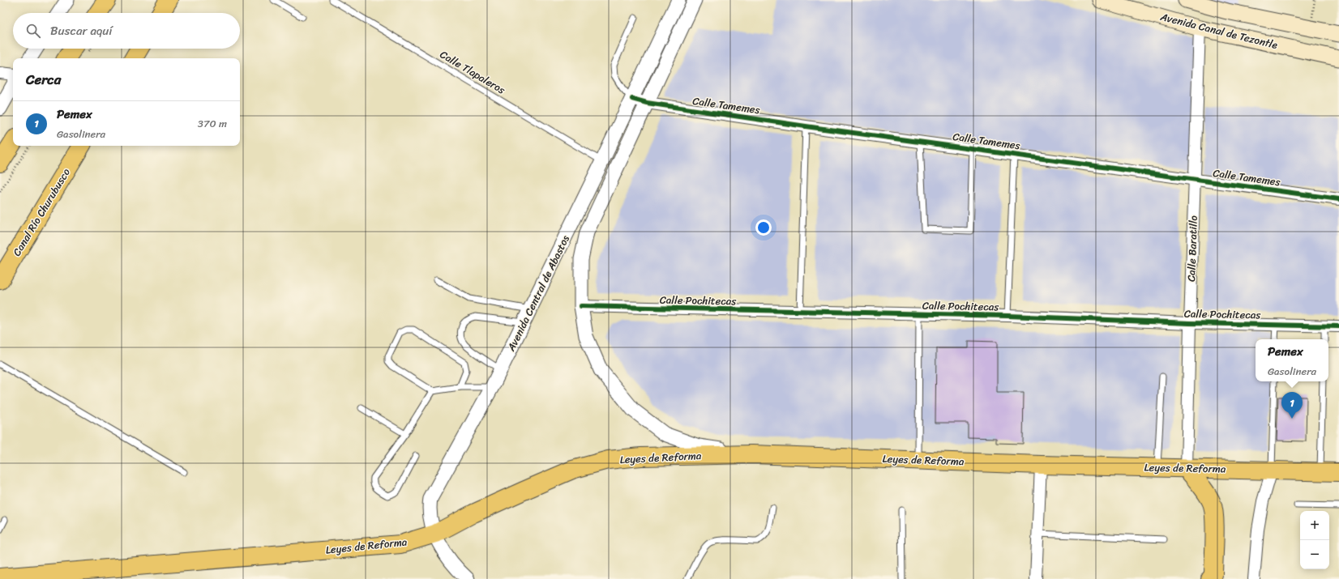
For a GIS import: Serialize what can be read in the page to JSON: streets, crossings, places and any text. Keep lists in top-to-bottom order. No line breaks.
{"streets":{"main road":["Avenida Canal de Tezontle","Canal Río Churubusco","Leyes de Reforma"],"street":["Calle Tamemes","Calle Baratillo","Avenida Central de Abastos","Calle Pochitecas"],"lane":["Calle Tlapaleros"]},"crossings":[["Avenida Canal de Tezontle","Calle Baratillo"],["Calle Tlapaleros","Avenida Central de Abastos"],["Calle Tamemes","Calle Baratillo"],["Calle Tamemes","Avenida Central de Abastos"],["Calle Baratillo","Calle Pochitecas"],["Calle Baratillo","Leyes de Reforma"],["Avenida Central de Abastos","Calle Pochitecas"],["Avenida Central de Abastos","Leyes de Reforma"]],"page":{"search":"Buscar aquí","heading":"Cerca","list":[{"mark":"1","name":"Pemex","note":"Gasolinera","value":"370 m"}],"popup":["Pemex","Gasolinera"],"pins":"1","map_buttons":["+","−"]}}
